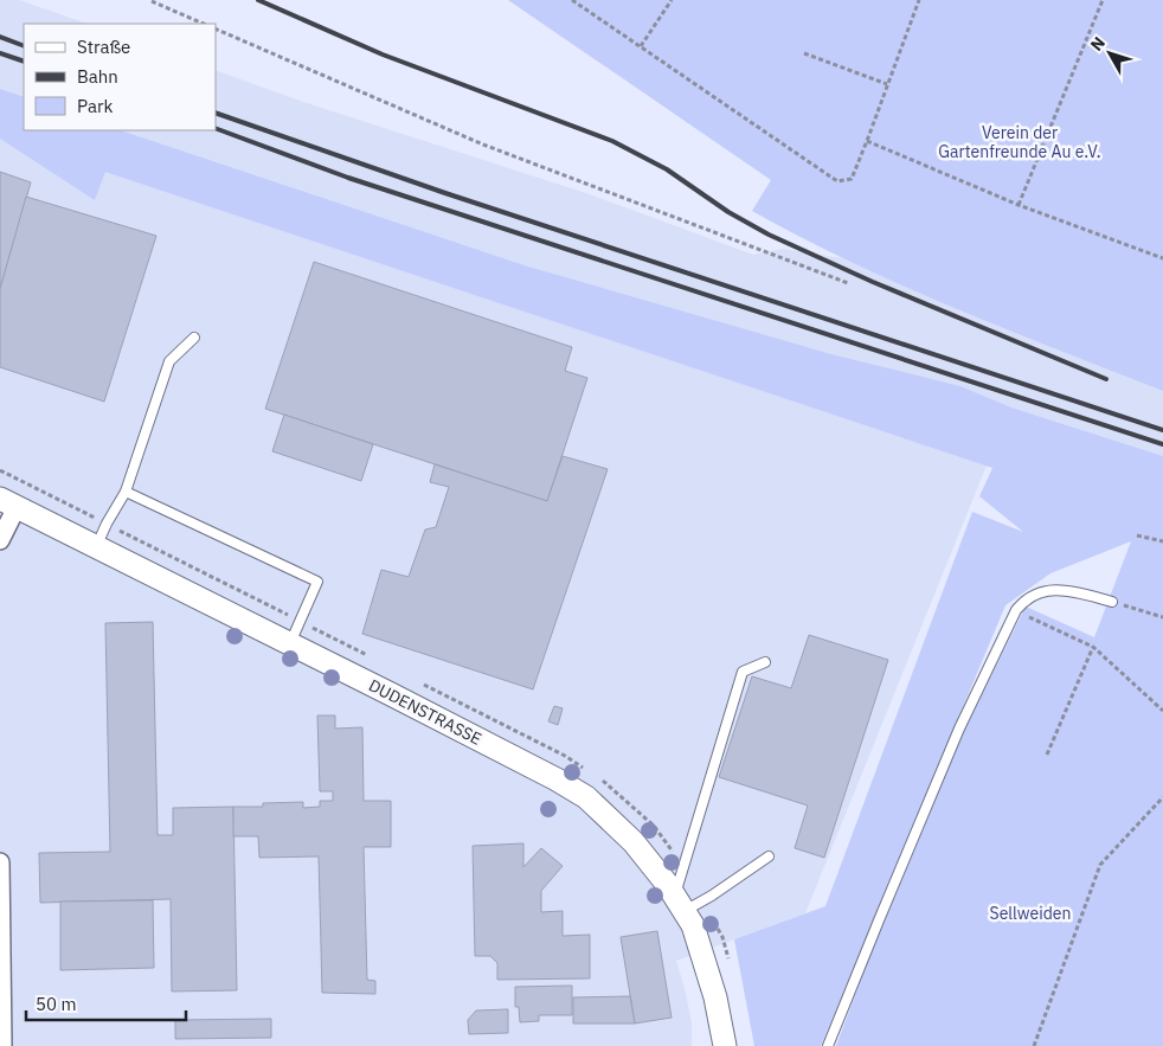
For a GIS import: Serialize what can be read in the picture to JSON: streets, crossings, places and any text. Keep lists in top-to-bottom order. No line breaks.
{"streets":{"street":["DUDENSTRASSE"]},"parks":["Verein der Gartenfreunde Au e.V.","Sellweiden"],"legend":["Straße","Bahn","Park"],"scale_bar":"50 m","north":"top left"}
